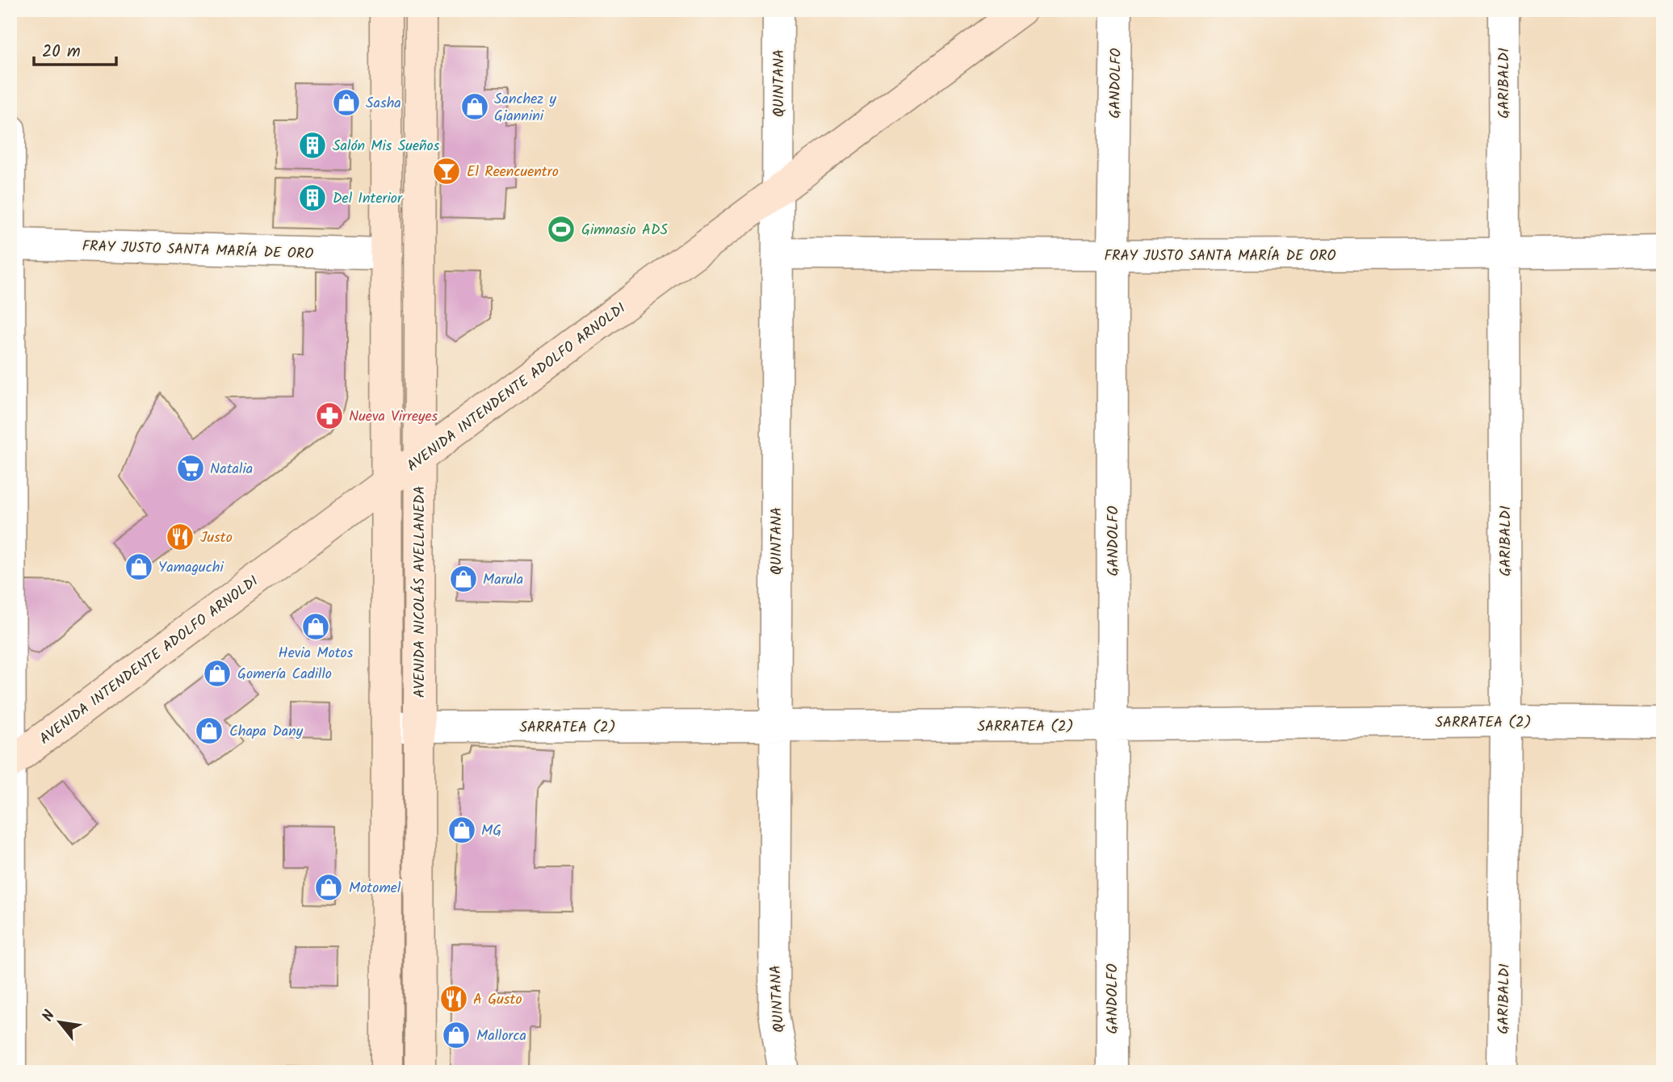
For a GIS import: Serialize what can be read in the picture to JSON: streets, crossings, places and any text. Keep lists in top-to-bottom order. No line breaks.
{"streets":{"main road":["AVENIDA INTENDENTE ADOLFO ARNOLDI","AVENIDA NICOLÁS AVELLANEDA"],"street":["QUINTANA","GANDOLFO","GARIBALDI","FRAY JUSTO SANTA MARÍA DE ORO","SARRATEA (2)"]},"crossings":[["QUINTANA","FRAY JUSTO SANTA MARÍA DE ORO"],["QUINTANA","AVENIDA INTENDENTE ADOLFO ARNOLDI"],["QUINTANA","SARRATEA (2)"],["GANDOLFO","FRAY JUSTO SANTA MARÍA DE ORO"],["GANDOLFO","SARRATEA (2)"],["GARIBALDI","FRAY JUSTO SANTA MARÍA DE ORO"],["GARIBALDI","SARRATEA (2)"],["AVENIDA INTENDENTE ADOLFO ARNOLDI","AVENIDA NICOLÁS AVELLANEDA"],["AVENIDA NICOLÁS AVELLANEDA","SARRATEA (2)"]],"places":{"shop":["Sasha","Sanchez y Giannini","Yamaguchi","Marula","Hevia Motos","Gomería Cadillo","Chapa Dany","MG","Motomel","Mallorca"],"building":["Salón Mis Sueños","Del Interior"],"bar":["El Reencuentro"],"sports":["Gimnasio ADS"],"pharmacy":["Nueva Virreyes"],"supermarket":["Natalia"],"restaurant":["Justo","A Gusto"]},"scale_bar":"20 m","north":"top left"}
